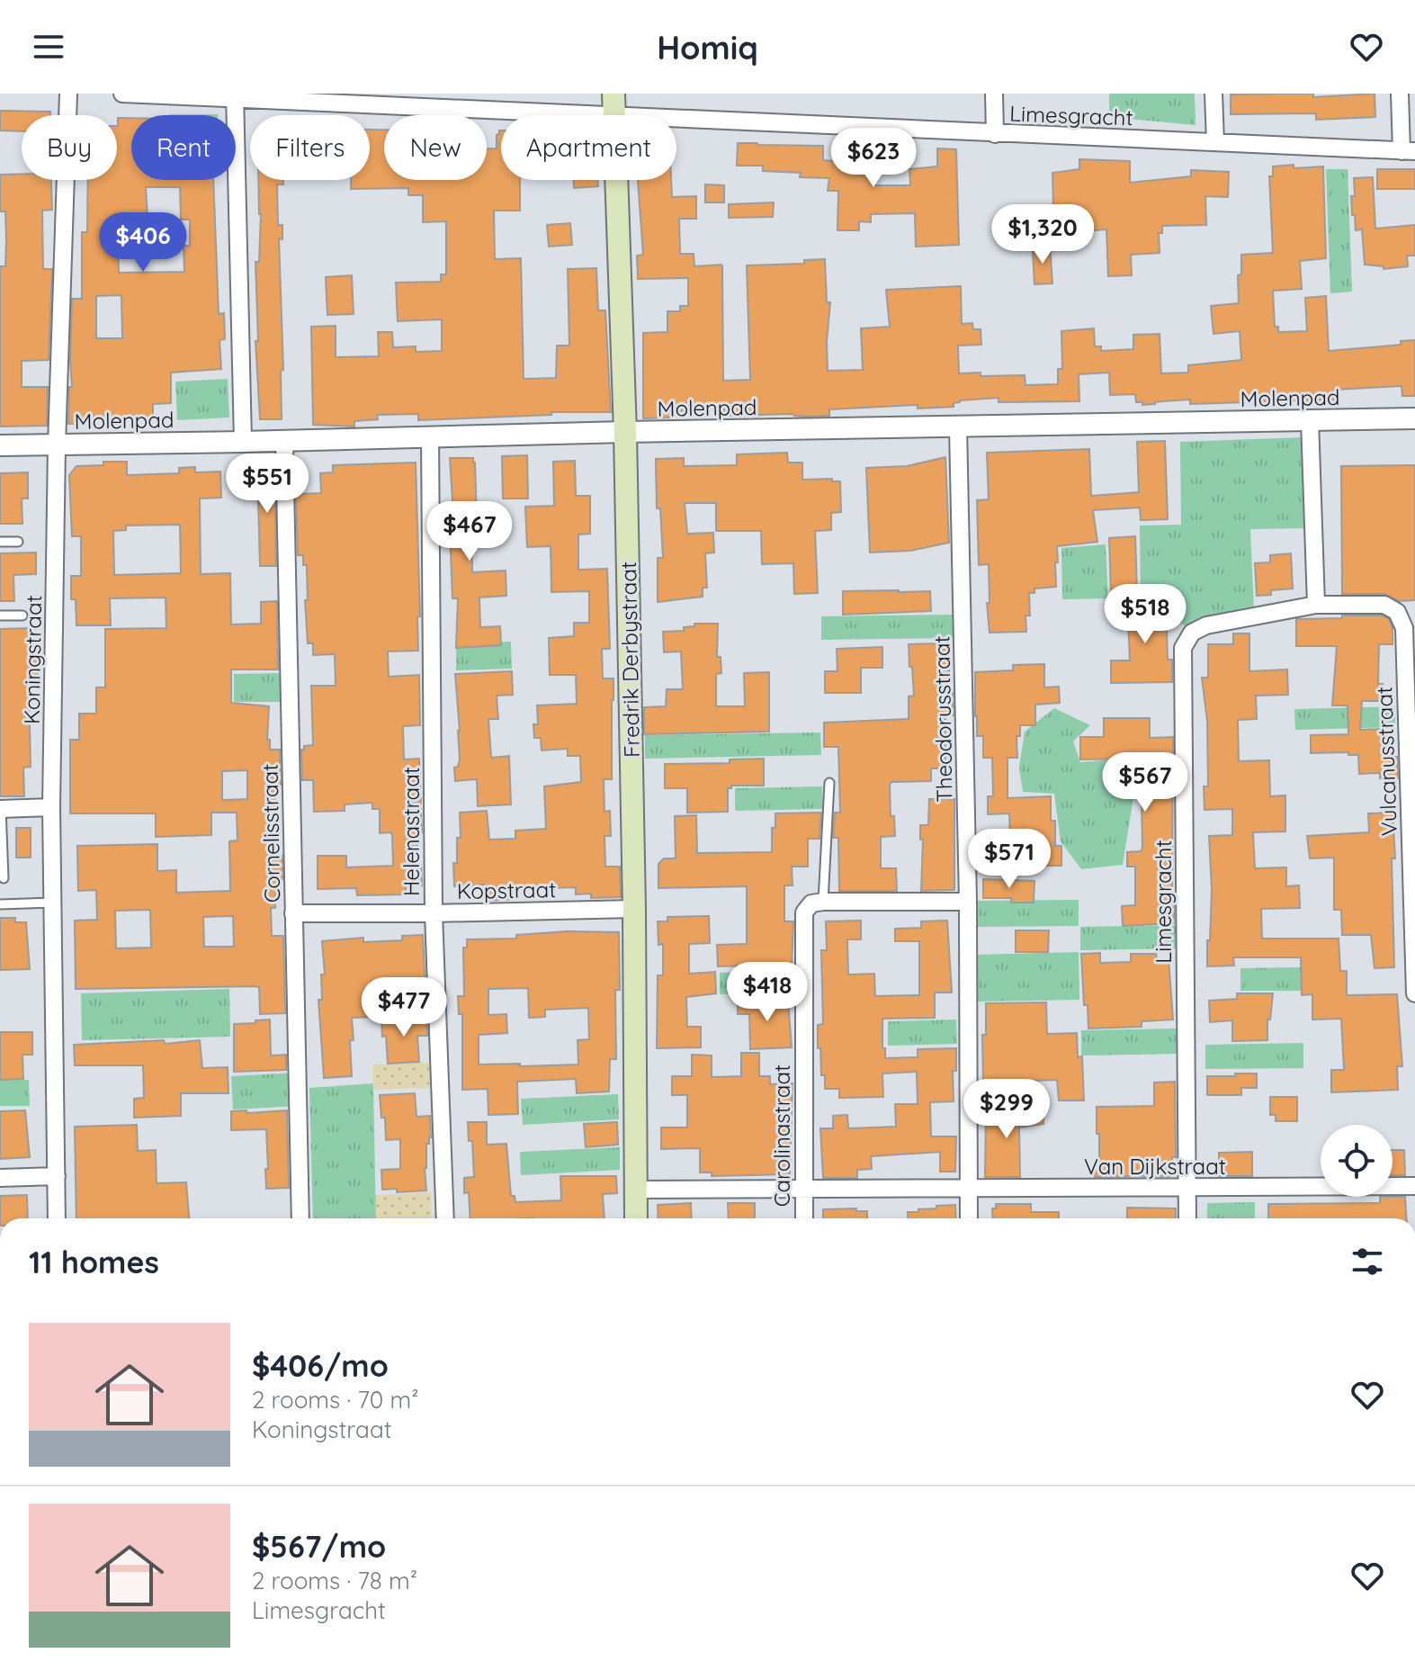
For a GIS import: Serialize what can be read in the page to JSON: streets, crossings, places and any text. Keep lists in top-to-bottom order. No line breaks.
{"streets":{"main road":["Fredrik Derbystraat"],"street":["Limesgracht","Molenpad","Koningstraat","Theodorusstraat","Vulcanusstraat","Helenastraat","Cornelisstraat","Kopstraat","Carolinastraat","Van Dijkstraat"]},"crossings":[["Limesgracht","Vulcanusstraat"],["Limesgracht","Van Dijkstraat"],["Molenpad","Koningstraat"],["Molenpad","Fredrik Derbystraat"],["Molenpad","Theodorusstraat"],["Molenpad","Helenastraat"],["Molenpad","Cornelisstraat"],["Fredrik Derbystraat","Kopstraat"],["Fredrik Derbystraat","Van Dijkstraat"],["Theodorusstraat","Van Dijkstraat"],["Helenastraat","Kopstraat"],["Cornelisstraat","Kopstraat"],["Carolinastraat","Van Dijkstraat"]],"page":{"header":"Homiq","chip":["Buy","Rent","Filters","New","Apartment"],"price":["$623","$1,320","$406","$551","$467","$518","$567","$571","$418","$477","$299"],"heading":"11 homes","list":[{"name":"$406/mo","note":"2 rooms · 70 m² · Koningstraat"},{"name":"$567/mo","note":"2 rooms · 78 m² · Limesgracht"}]}}
